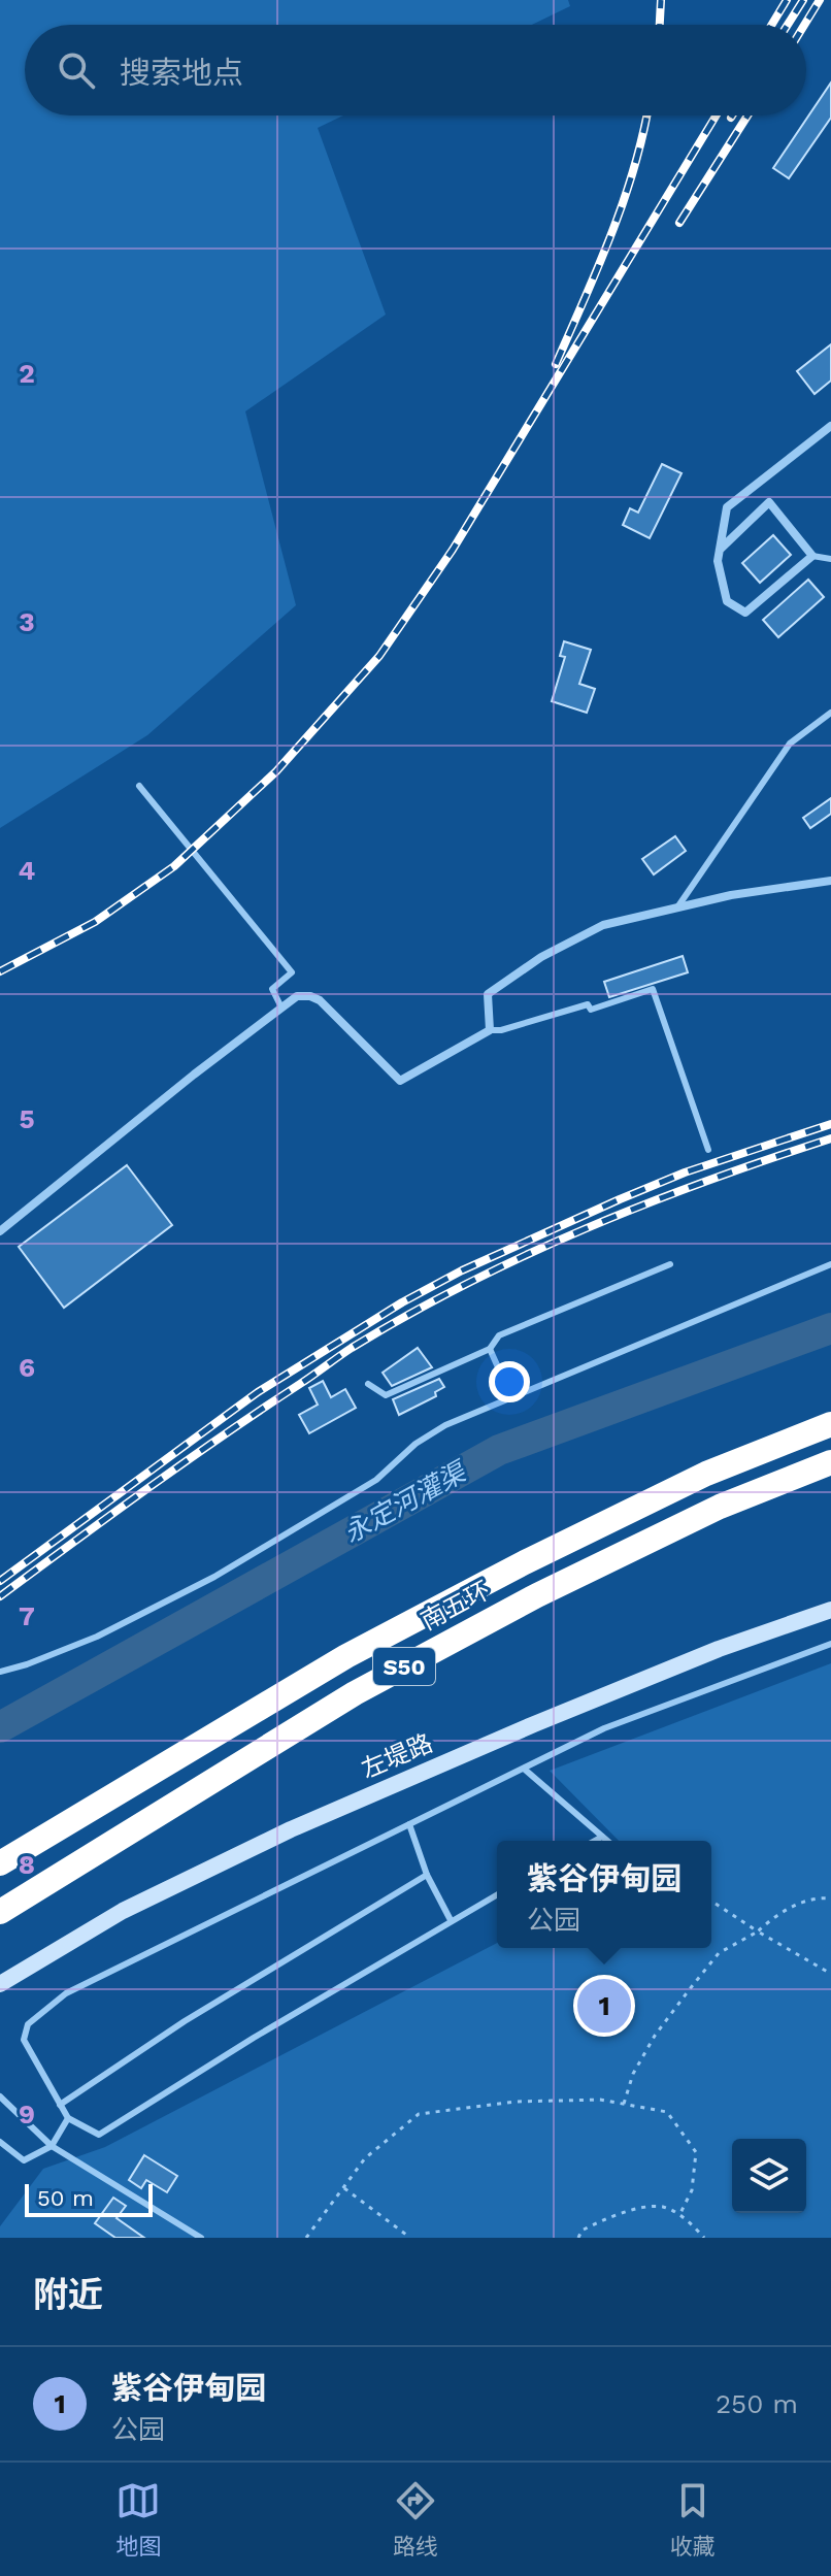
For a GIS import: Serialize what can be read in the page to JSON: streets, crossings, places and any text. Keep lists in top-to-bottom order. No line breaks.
{"streets":{"highway":["南五环","S50"],"main road":["左堤路"]},"water":["永定河灌渠"],"scale_bar":"50 m","page":{"search":"搜索地点","popup":["紫谷伊甸园","公园"],"pins":"1","scale":"50 m","heading":"附近","list":[{"mark":"1","name":"紫谷伊甸园","note":"公园","value":"250 m"}],"nav":["地图","路线","收藏"]},"grid":{"rows":["2","3","4","5","6","7","8","9"]}}
